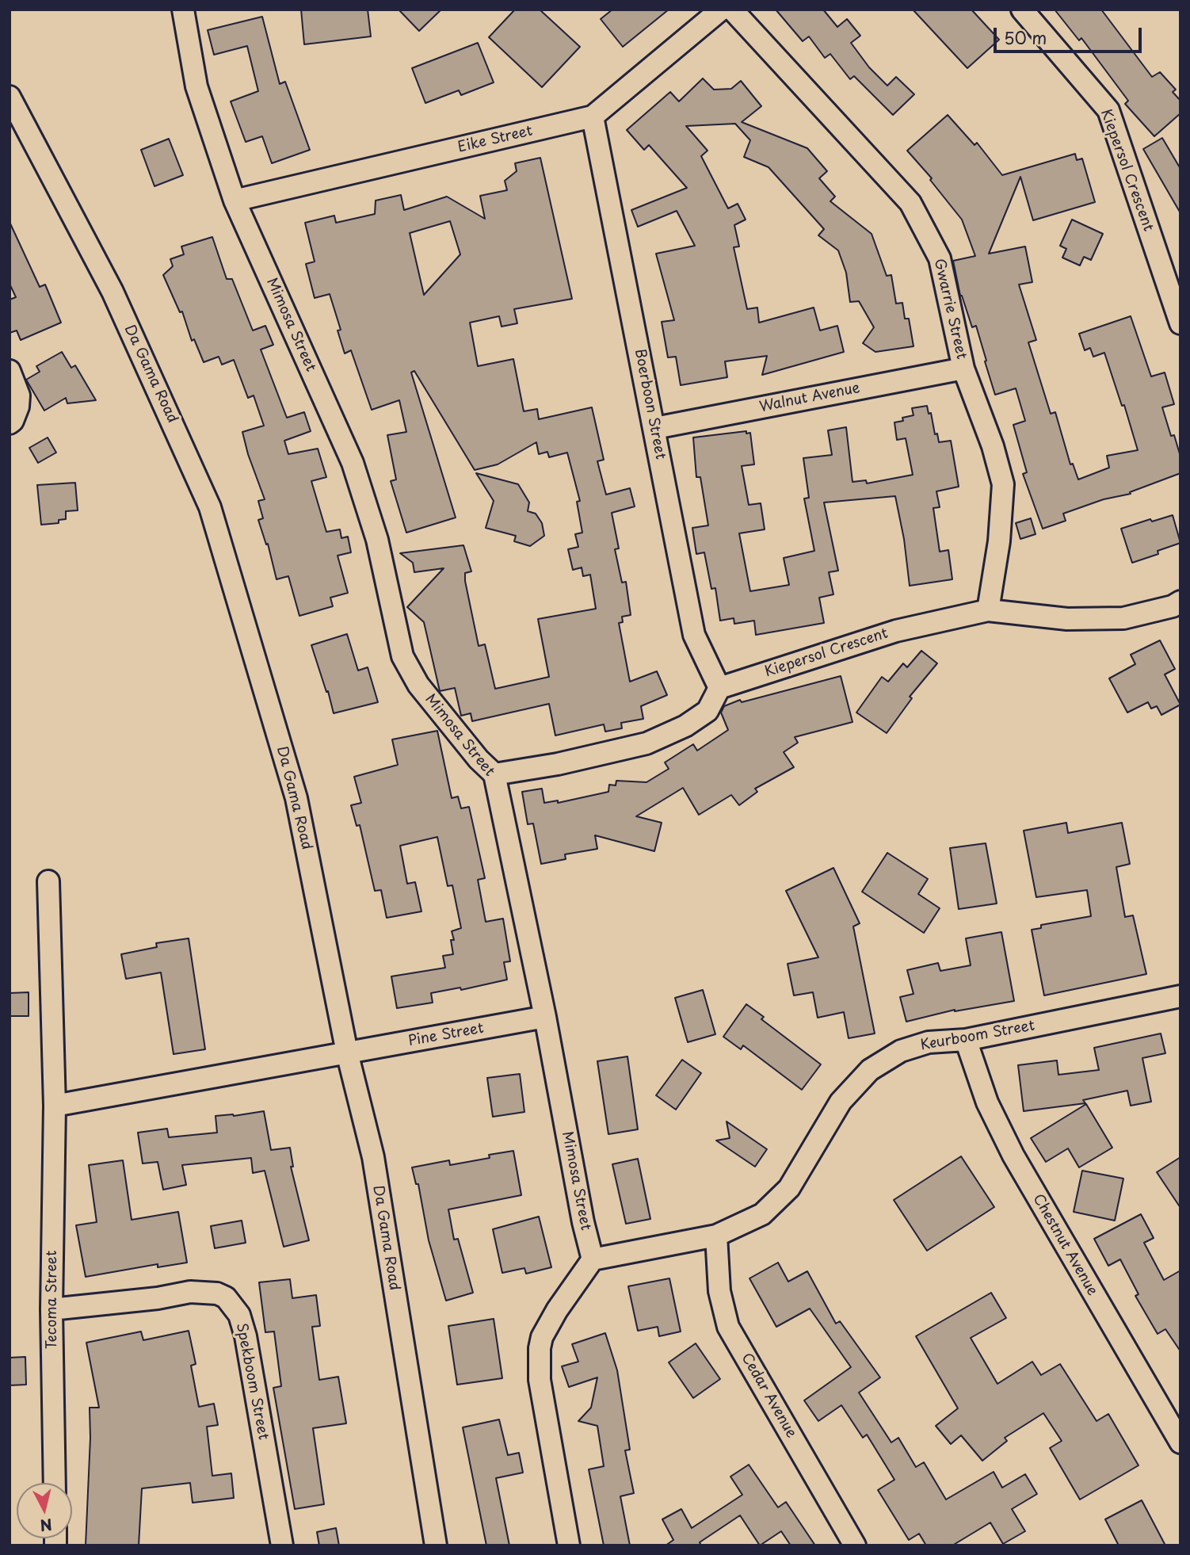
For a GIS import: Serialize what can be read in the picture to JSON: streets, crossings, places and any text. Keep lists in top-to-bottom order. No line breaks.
{"streets":{"street":["Eike Street","Kiepersol Crescent","Gwarrie Street","Mimosa Street","Da Gama Road","Walnut Avenue","Boerboon Street","Pine Street","Keurboom Street","Chestnut Avenue","Tecoma Street","Spekboom Street","Cedar Avenue"]},"crossings":[["Eike Street","Mimosa Street"],["Eike Street","Boerboon Street"],["Kiepersol Crescent","Gwarrie Street"],["Kiepersol Crescent","Boerboon Street"],["Gwarrie Street","Walnut Avenue"],["Mimosa Street","Pine Street"],["Mimosa Street","Keurboom Street"],["Da Gama Road","Pine Street"],["Walnut Avenue","Boerboon Street"],["Keurboom Street","Chestnut Avenue"],["Keurboom Street","Cedar Avenue"],["Tecoma Street","Spekboom Street"]],"scale_bar":"50 m","north":"bottom"}
